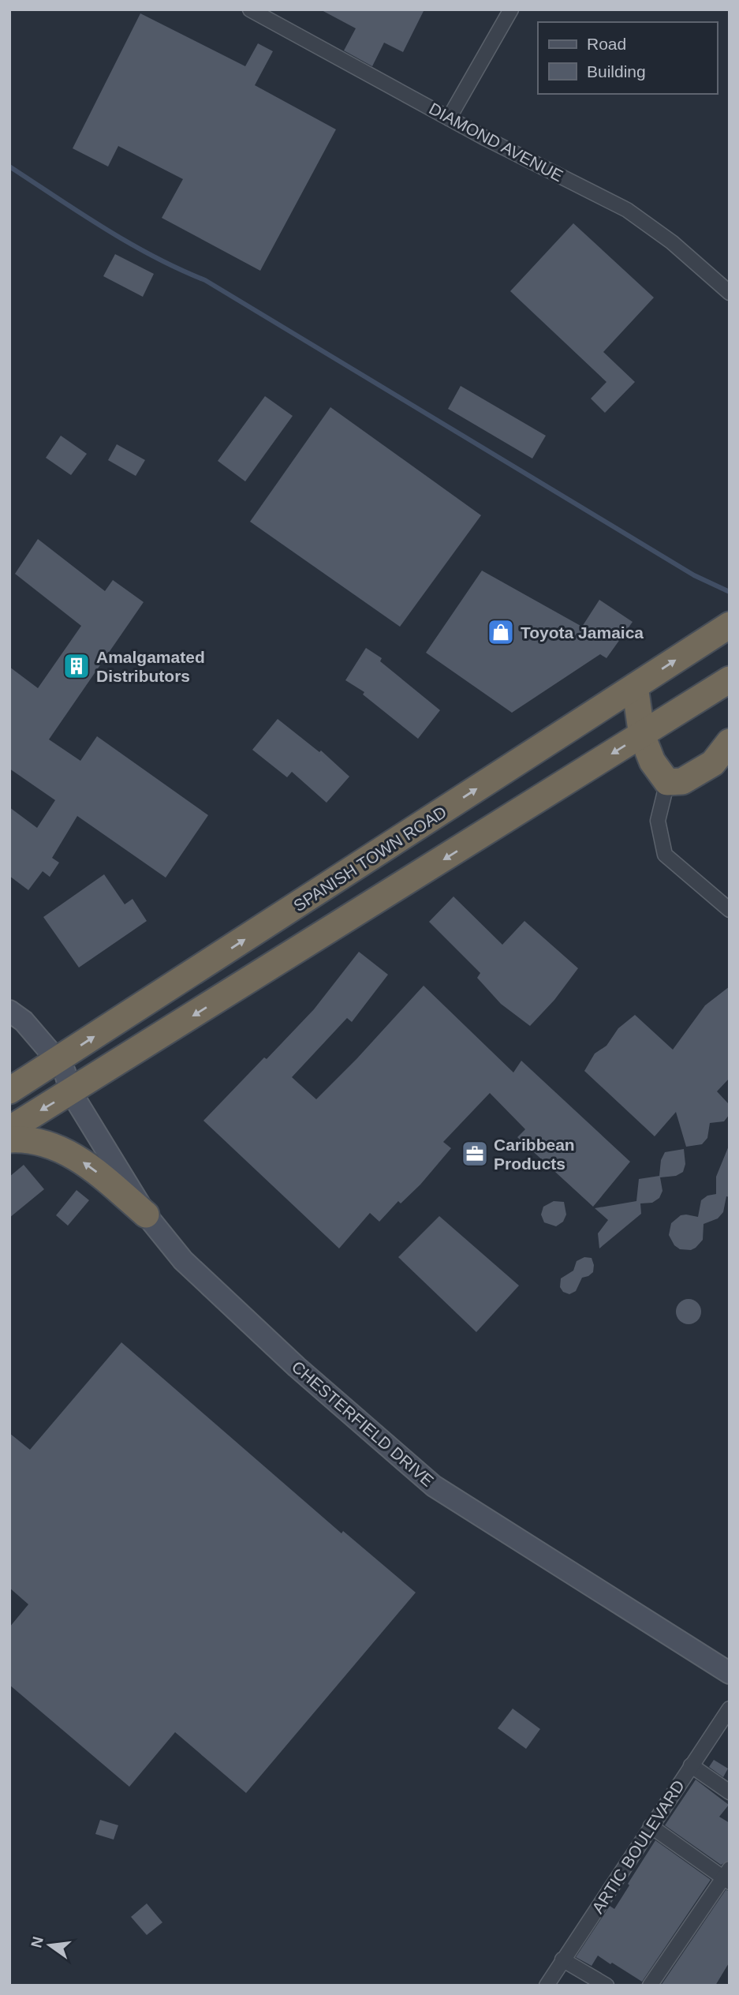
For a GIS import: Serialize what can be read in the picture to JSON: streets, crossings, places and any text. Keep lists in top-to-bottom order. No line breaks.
{"streets":{"highway":["SPANISH TOWN ROAD"],"street":["DIAMOND AVENUE","CHESTERFIELD DRIVE","ARTIC BOULEVARD"]},"crossings":[["SPANISH TOWN ROAD","CHESTERFIELD DRIVE"]],"places":{"shop":["Toyota Jamaica"],"building":["Amalgamated Distributors"],"office":["Caribbean Products"]},"legend":["Road","Building"],"north":"left"}
